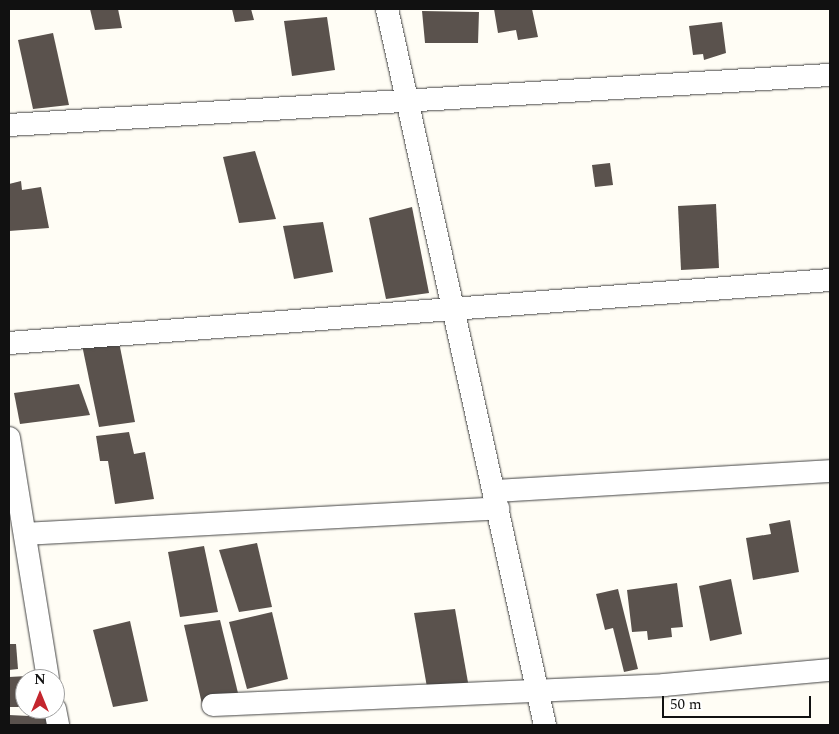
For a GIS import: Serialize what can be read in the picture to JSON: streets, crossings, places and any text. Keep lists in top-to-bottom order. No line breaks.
{"scale_bar":"50 m","north":"top"}
